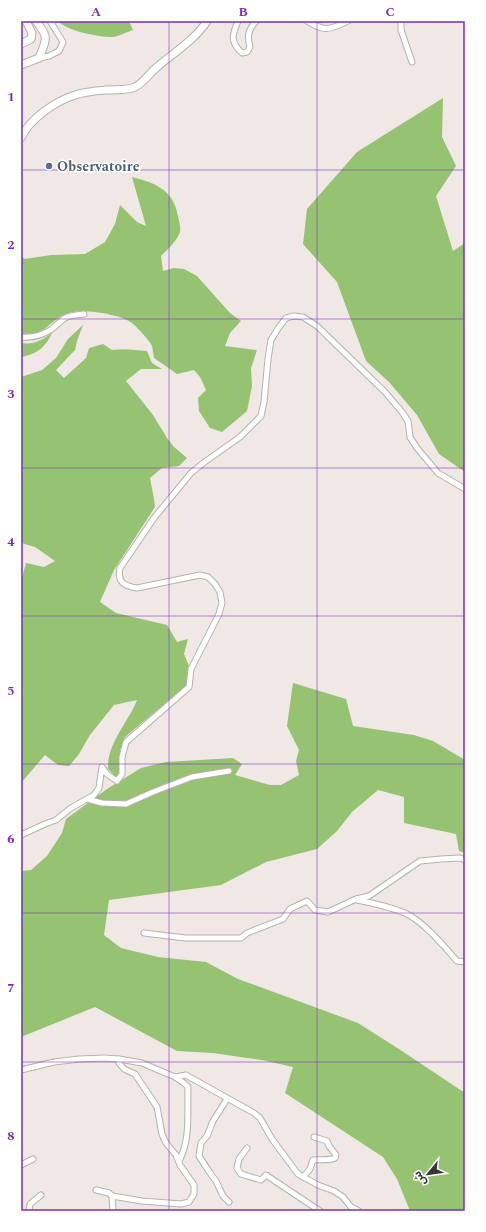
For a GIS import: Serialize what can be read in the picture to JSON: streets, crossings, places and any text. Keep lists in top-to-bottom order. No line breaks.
{"places":["Observatoire"],"north":"bottom left","grid":{"columns":["A","B","C"],"rows":["1","2","3","4","5","6","7","8"]}}
